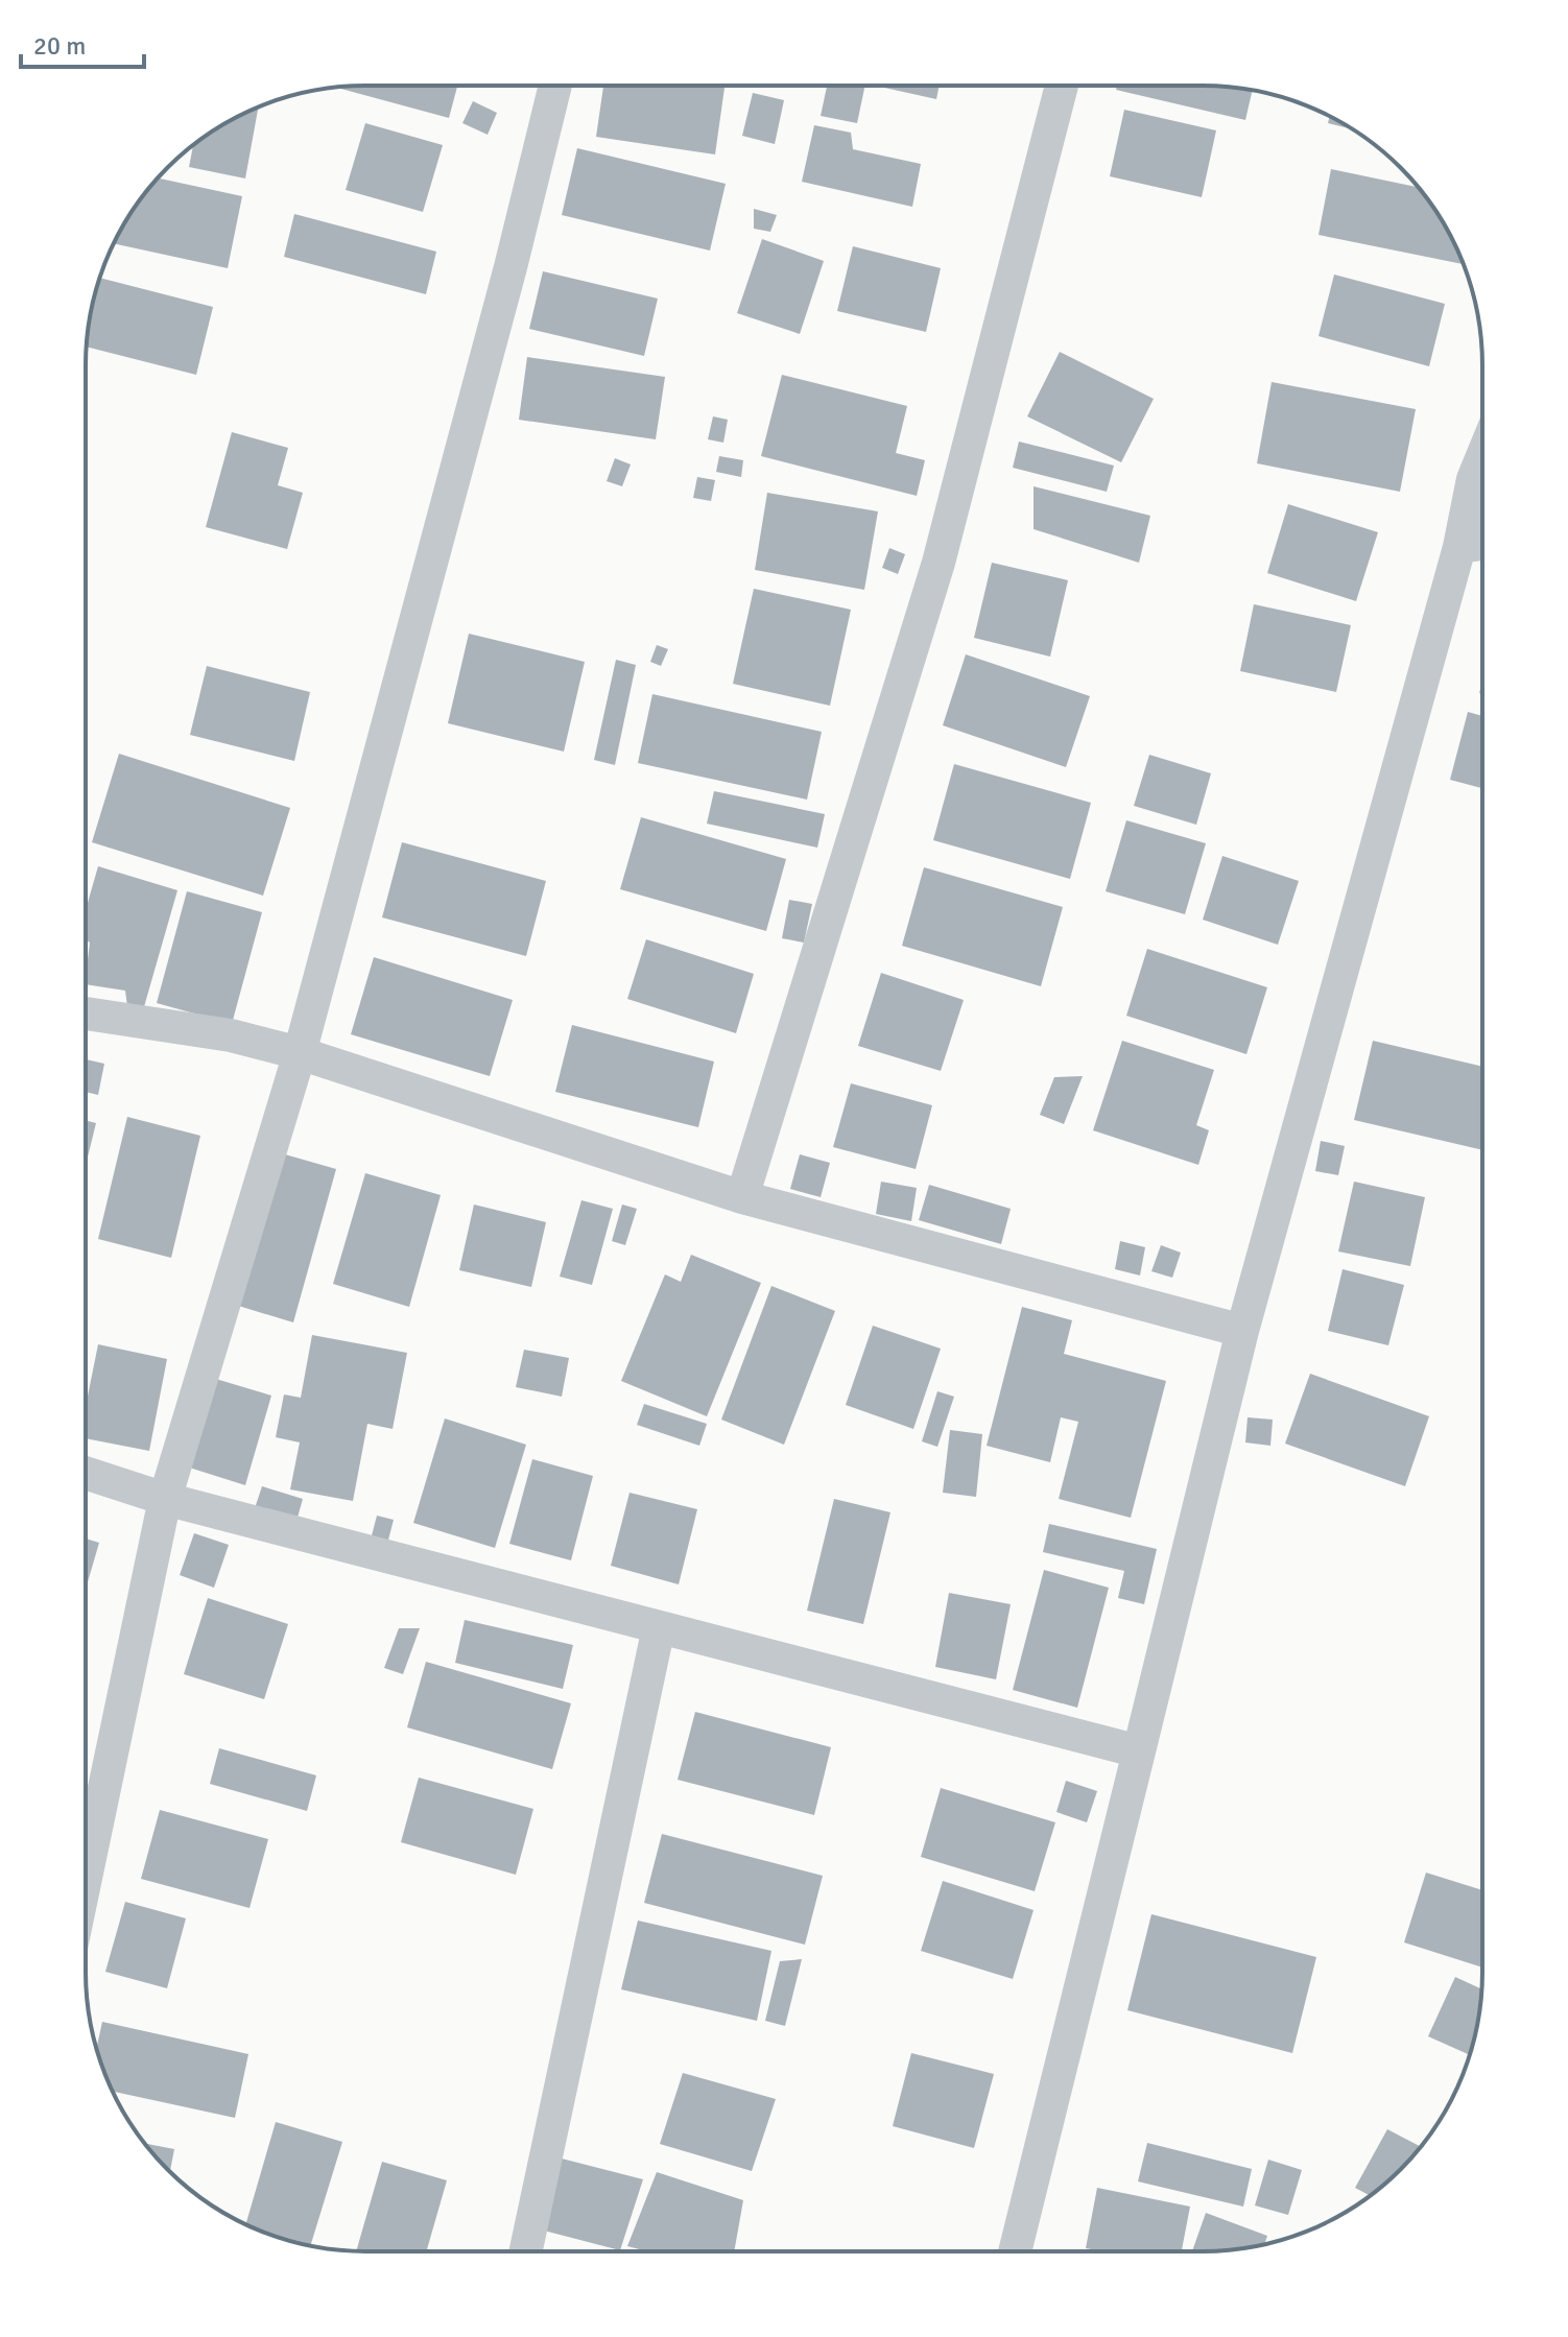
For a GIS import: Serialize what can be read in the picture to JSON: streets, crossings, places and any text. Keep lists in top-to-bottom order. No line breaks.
{"scale_bar":"20 m"}
